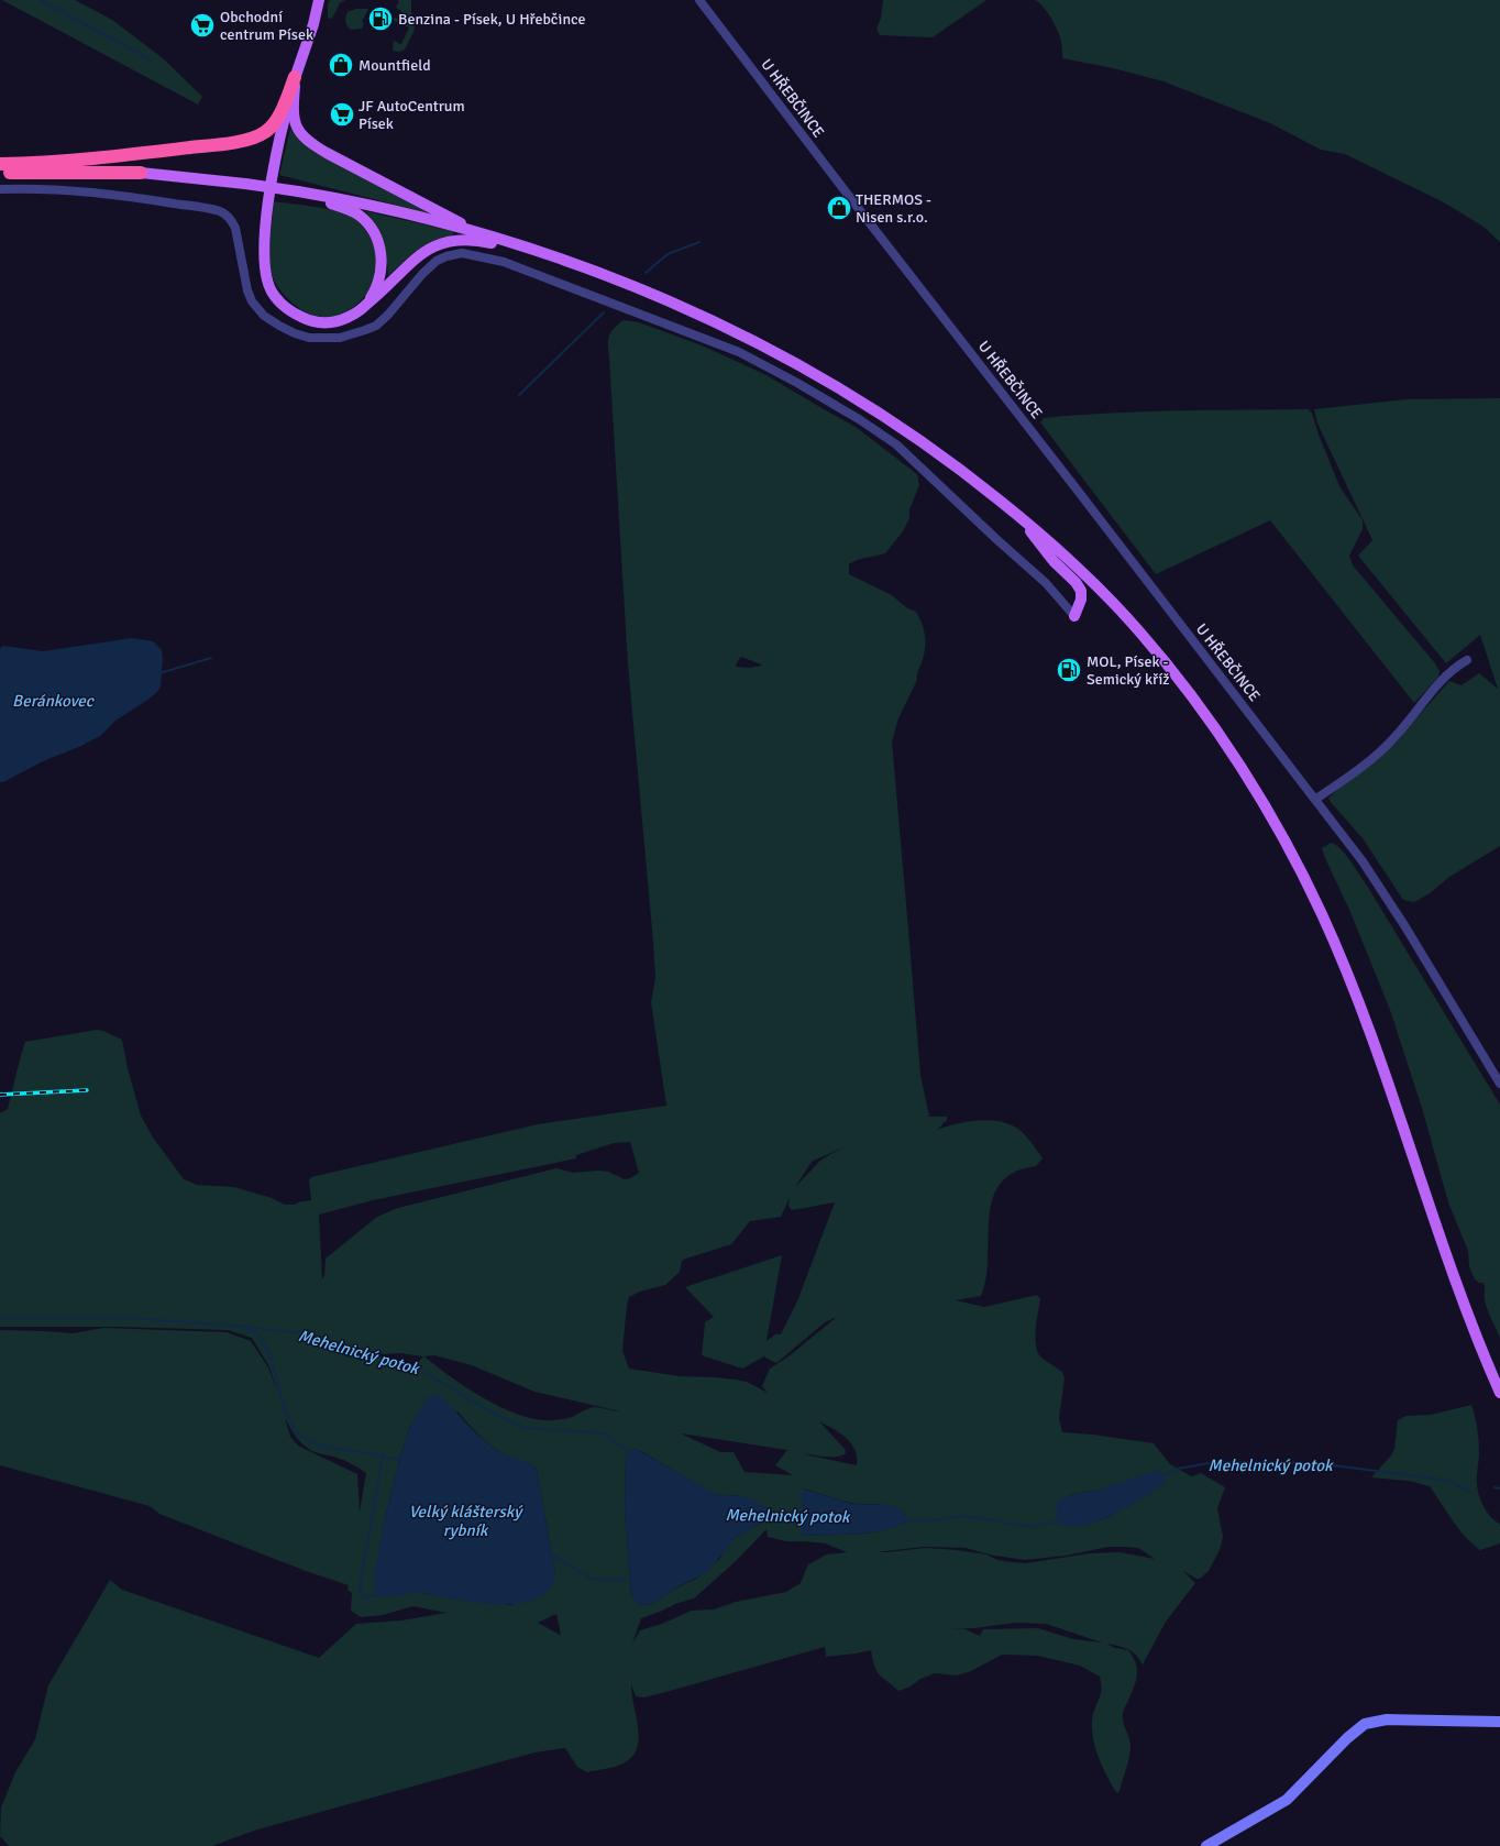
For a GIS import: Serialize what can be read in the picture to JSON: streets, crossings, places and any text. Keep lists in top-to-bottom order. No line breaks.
{"streets":{"street":["U HŘEBČINCE"]},"water":["Beránkovec","Mehelnický potok","Velký klášterský rybník"],"places":{"fuel station":["Benzina - Písek, U Hřebčince","MOL, Písek - Semický kříž"],"supermarket":["Obchodní centrum Písek","JF AutoCentrum Písek"],"shop":["Mountfield","THERMOS - Nisen s.r.o."]}}
